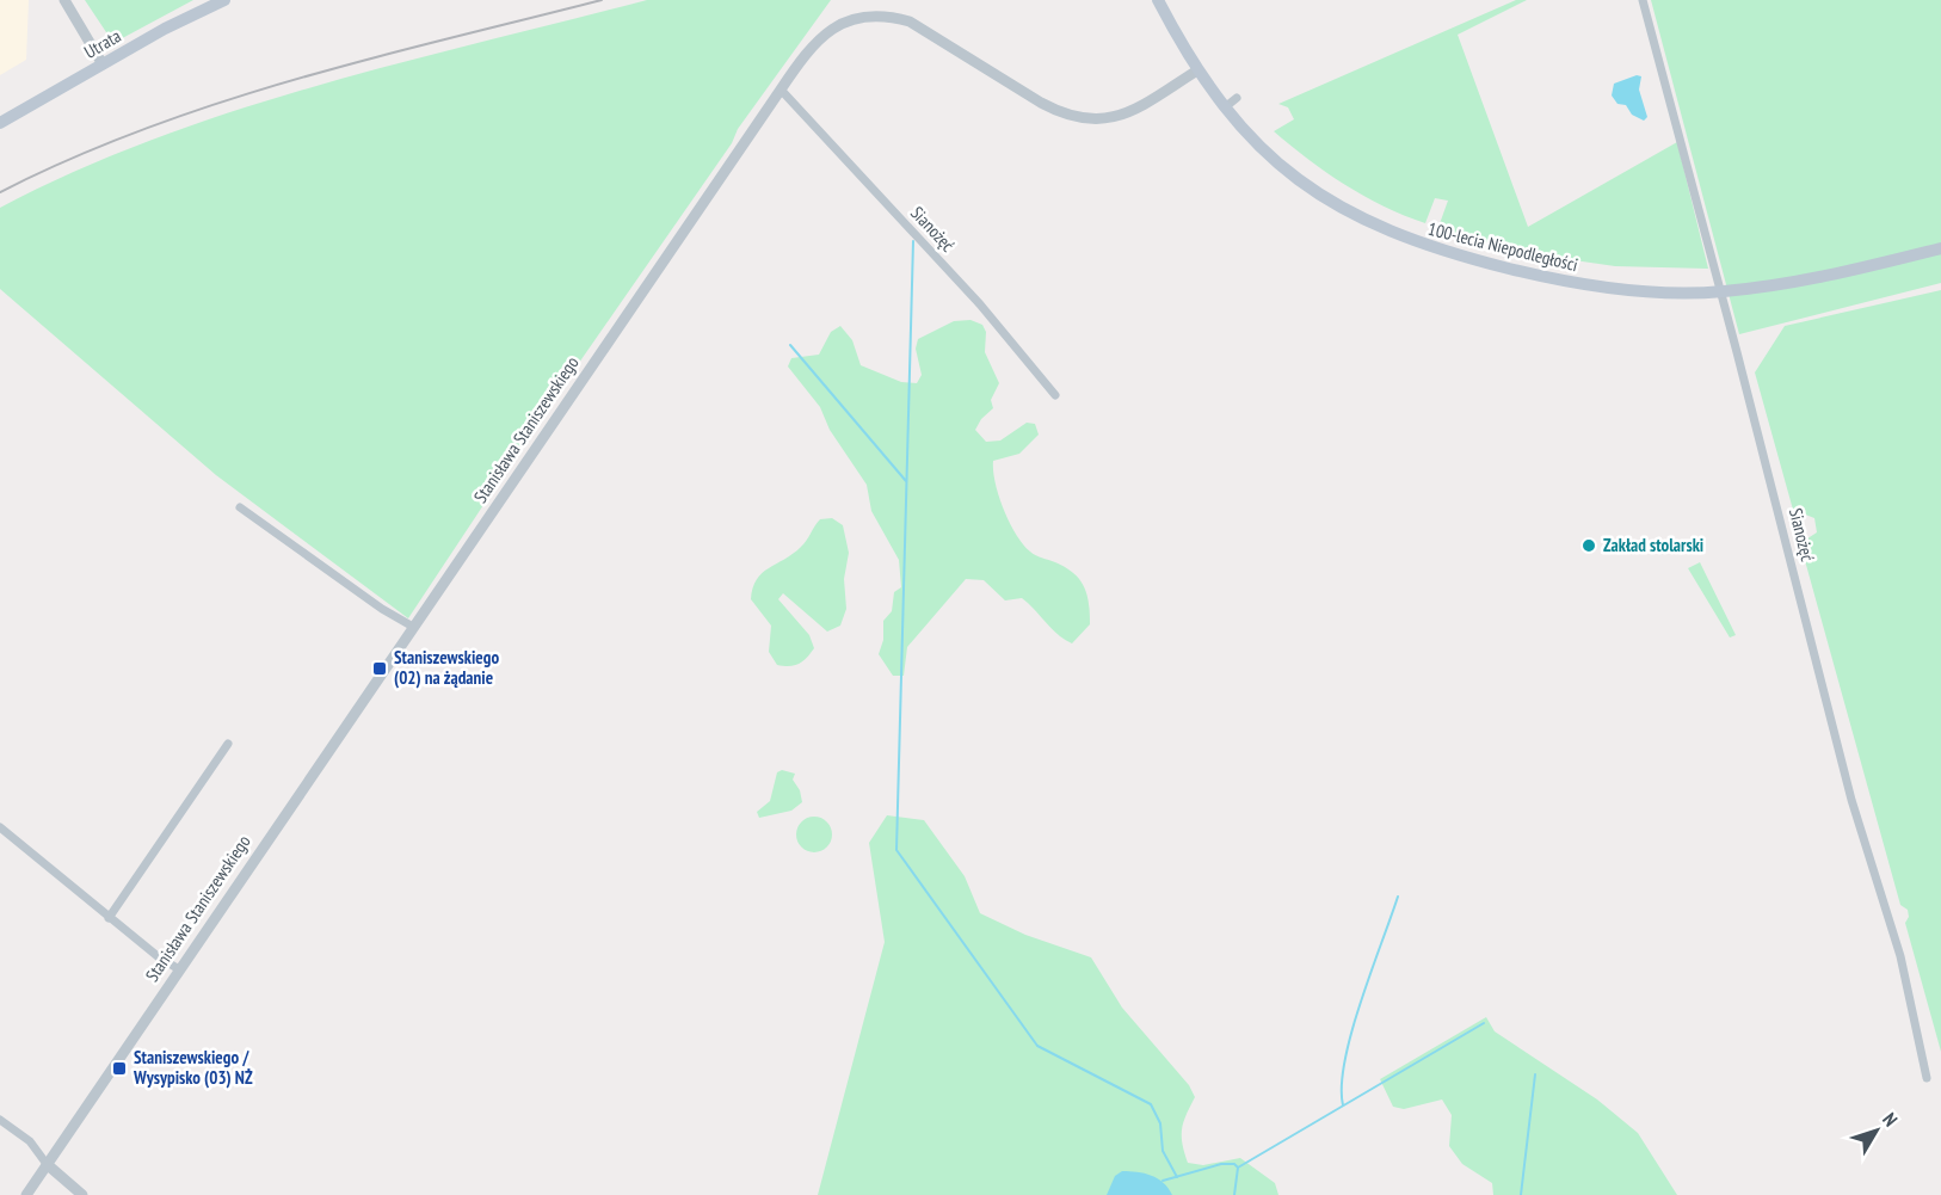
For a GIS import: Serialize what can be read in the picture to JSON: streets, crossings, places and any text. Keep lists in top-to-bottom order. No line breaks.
{"streets":{"main road":["Utrata","100-lecia Niepodległości"],"street":["Sianożęć","Stanisława Staniszewskiego"]},"crossings":[["Sianożęć","100-lecia Niepodległości"],["Sianożęć","Stanisława Staniszewskiego"],["100-lecia Niepodległości","Stanisława Staniszewskiego"]],"places":{"other":["Zakład stolarski"],"transit":["Staniszewskiego (02) na żądanie","Staniszewskiego / Wysypisko (03) NŻ"]},"north":"top right"}
